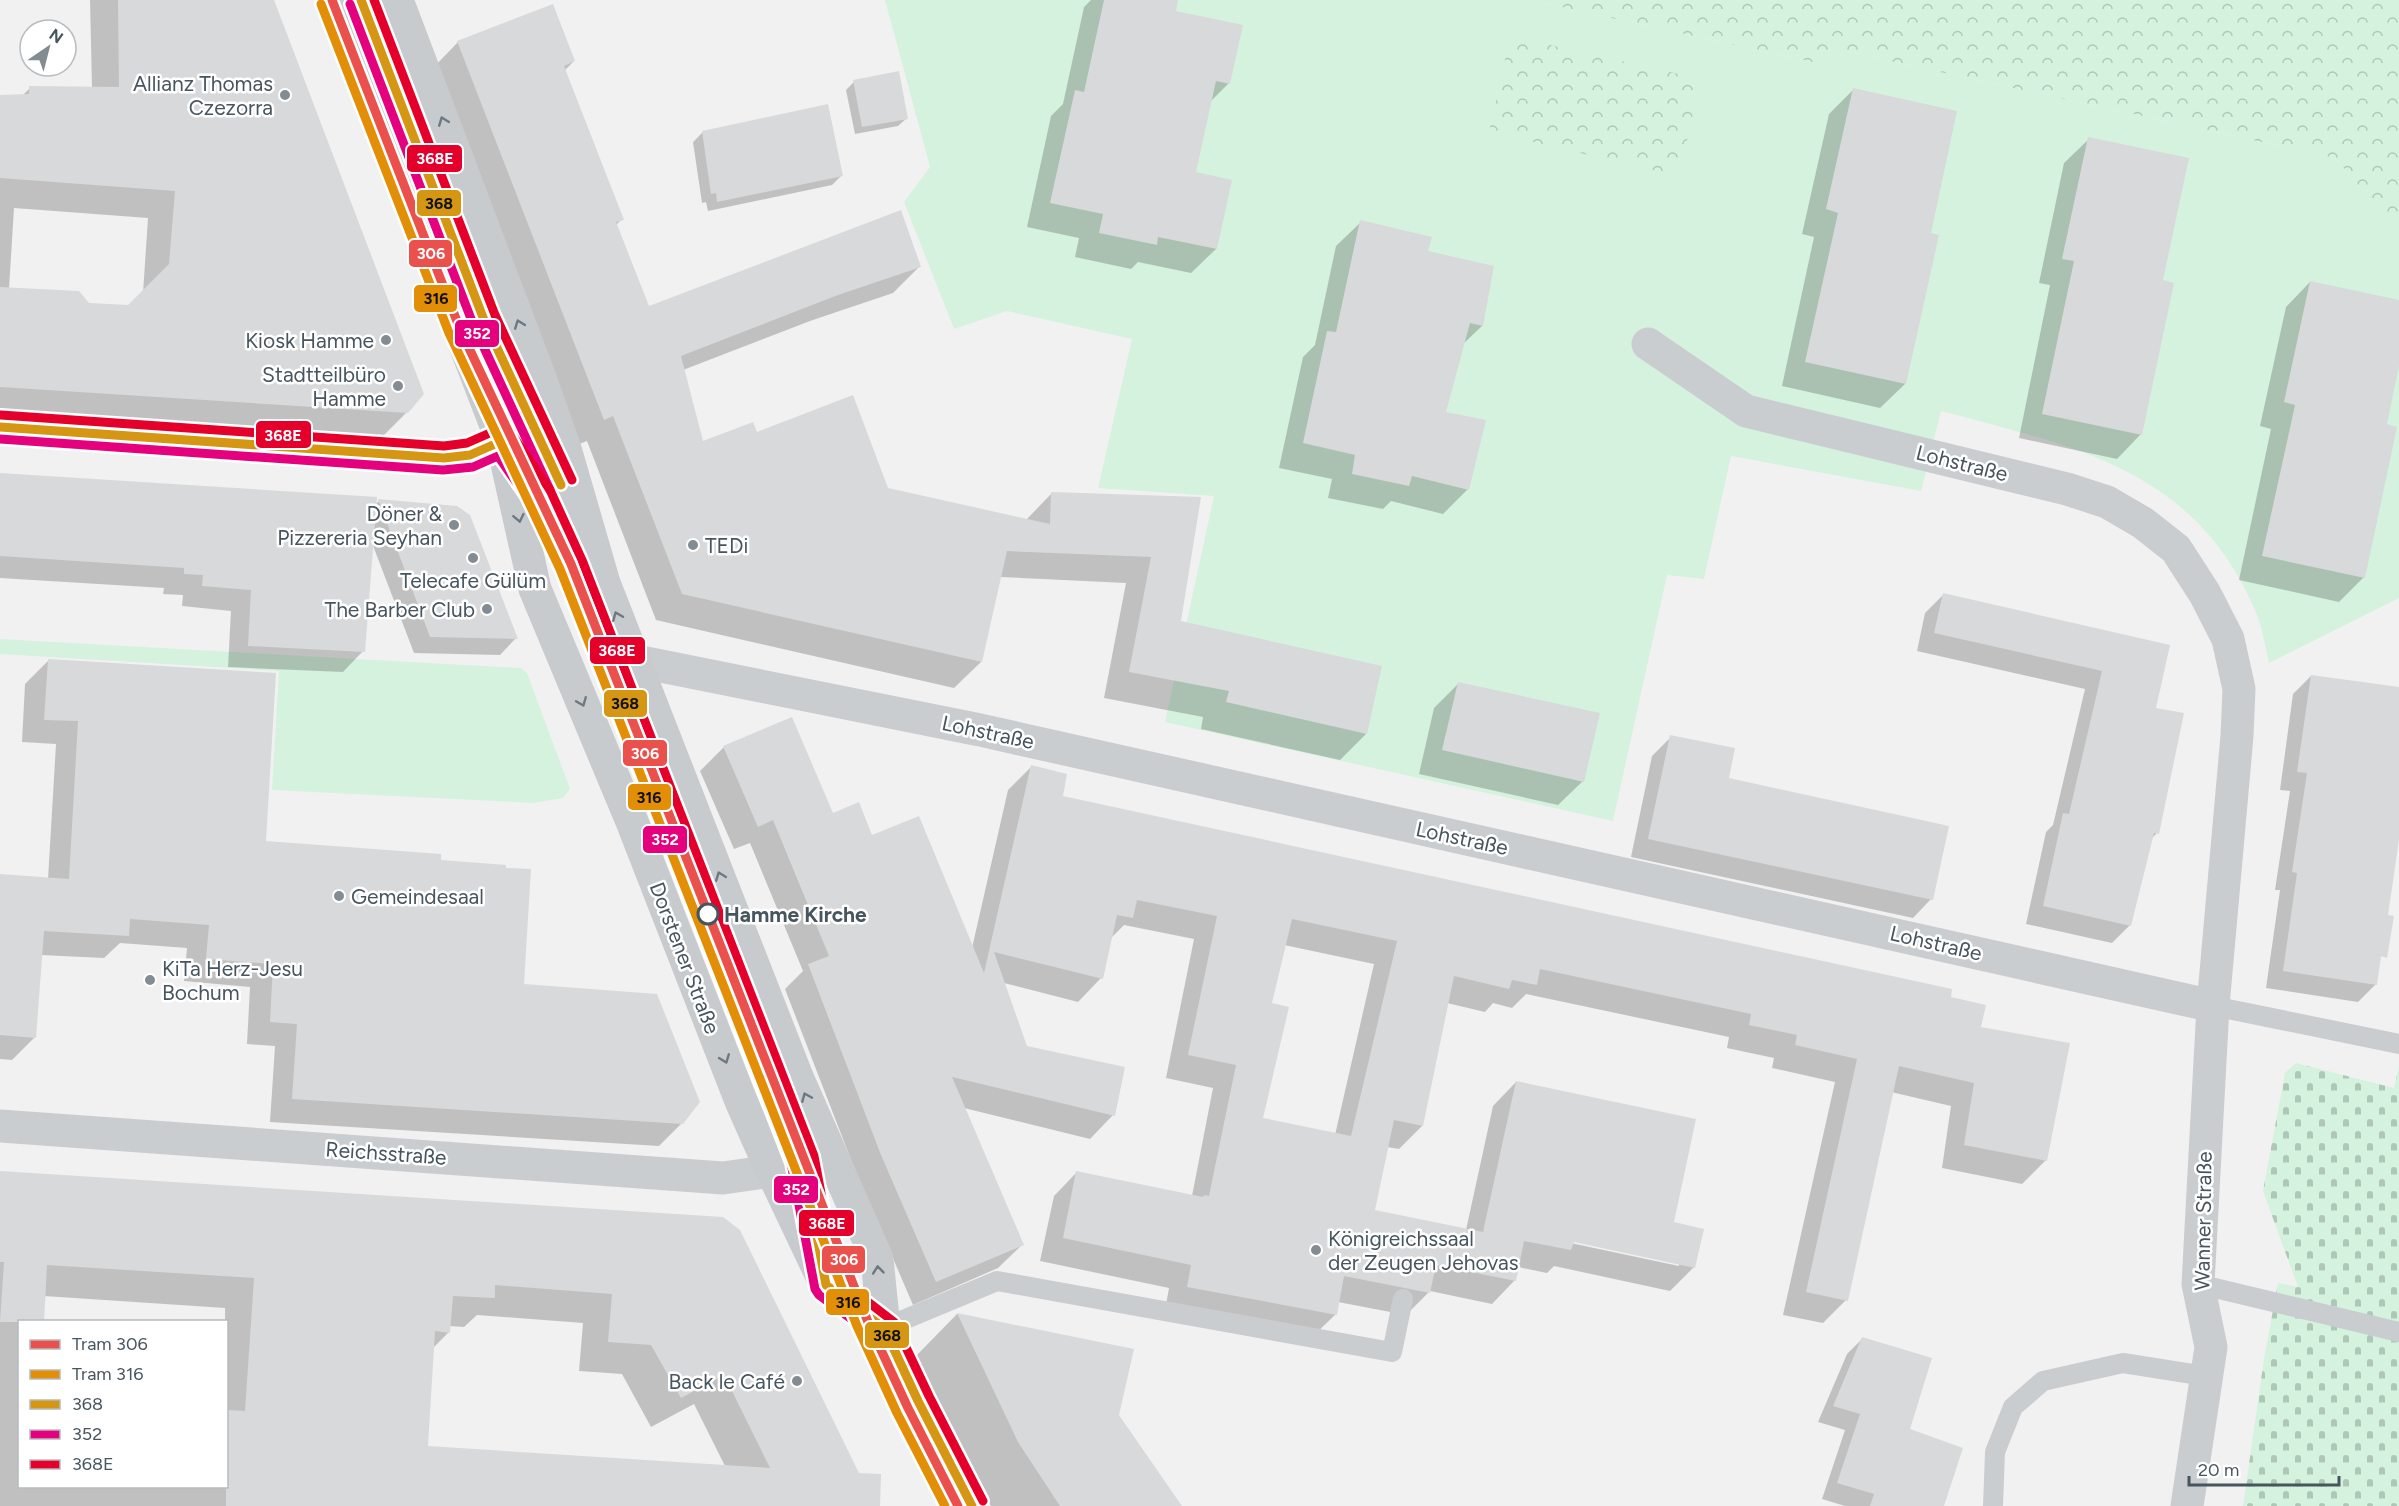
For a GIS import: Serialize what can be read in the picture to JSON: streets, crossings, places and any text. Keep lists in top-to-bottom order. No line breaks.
{"streets":{"main road":["Dorstener Straße"],"street":["Lohstraße","Reichsstraße","Wanner Straße"]},"crossings":[["Lohstraße","Dorstener Straße"],["Lohstraße","Wanner Straße"],["Dorstener Straße","Reichsstraße"]],"places":["Allianz Thomas Czezorra","Kiosk Hamme","Stadtteilbüro Hamme","Döner & Pizzereria Seyhan","TEDi","Telecafe Gülüm","The Barber Club","Gemeindesaal","Hamme Kirche","KiTa Herz-Jesu Bochum","Königreichssaal der Zeugen Jehovas","Back le Café"],"lines":["tram line 306","transit line 368","transit line 368E","tram line 316","transit line 352"],"legend":["Tram 306","Tram 316","368","352","368E"],"scale_bar":"20 m","north":"top right"}
